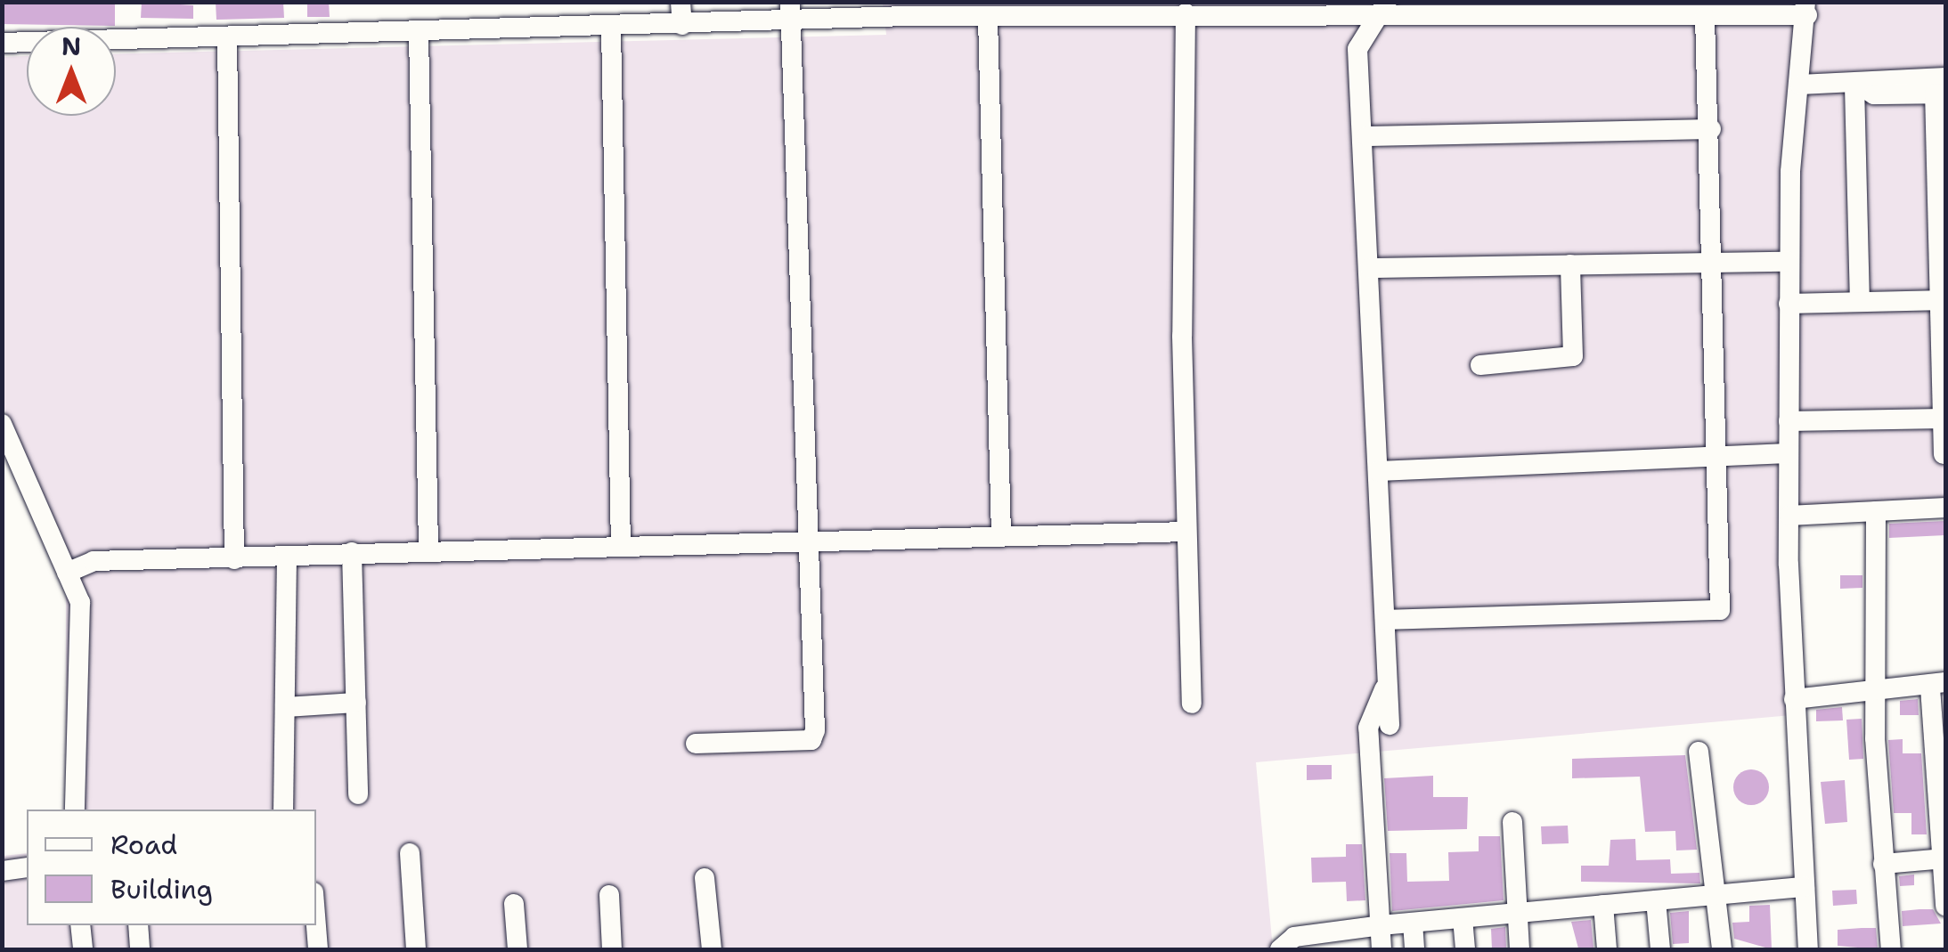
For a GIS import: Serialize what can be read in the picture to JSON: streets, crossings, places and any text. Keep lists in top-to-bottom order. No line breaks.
{"legend":["Road","Building"],"north":"top"}
